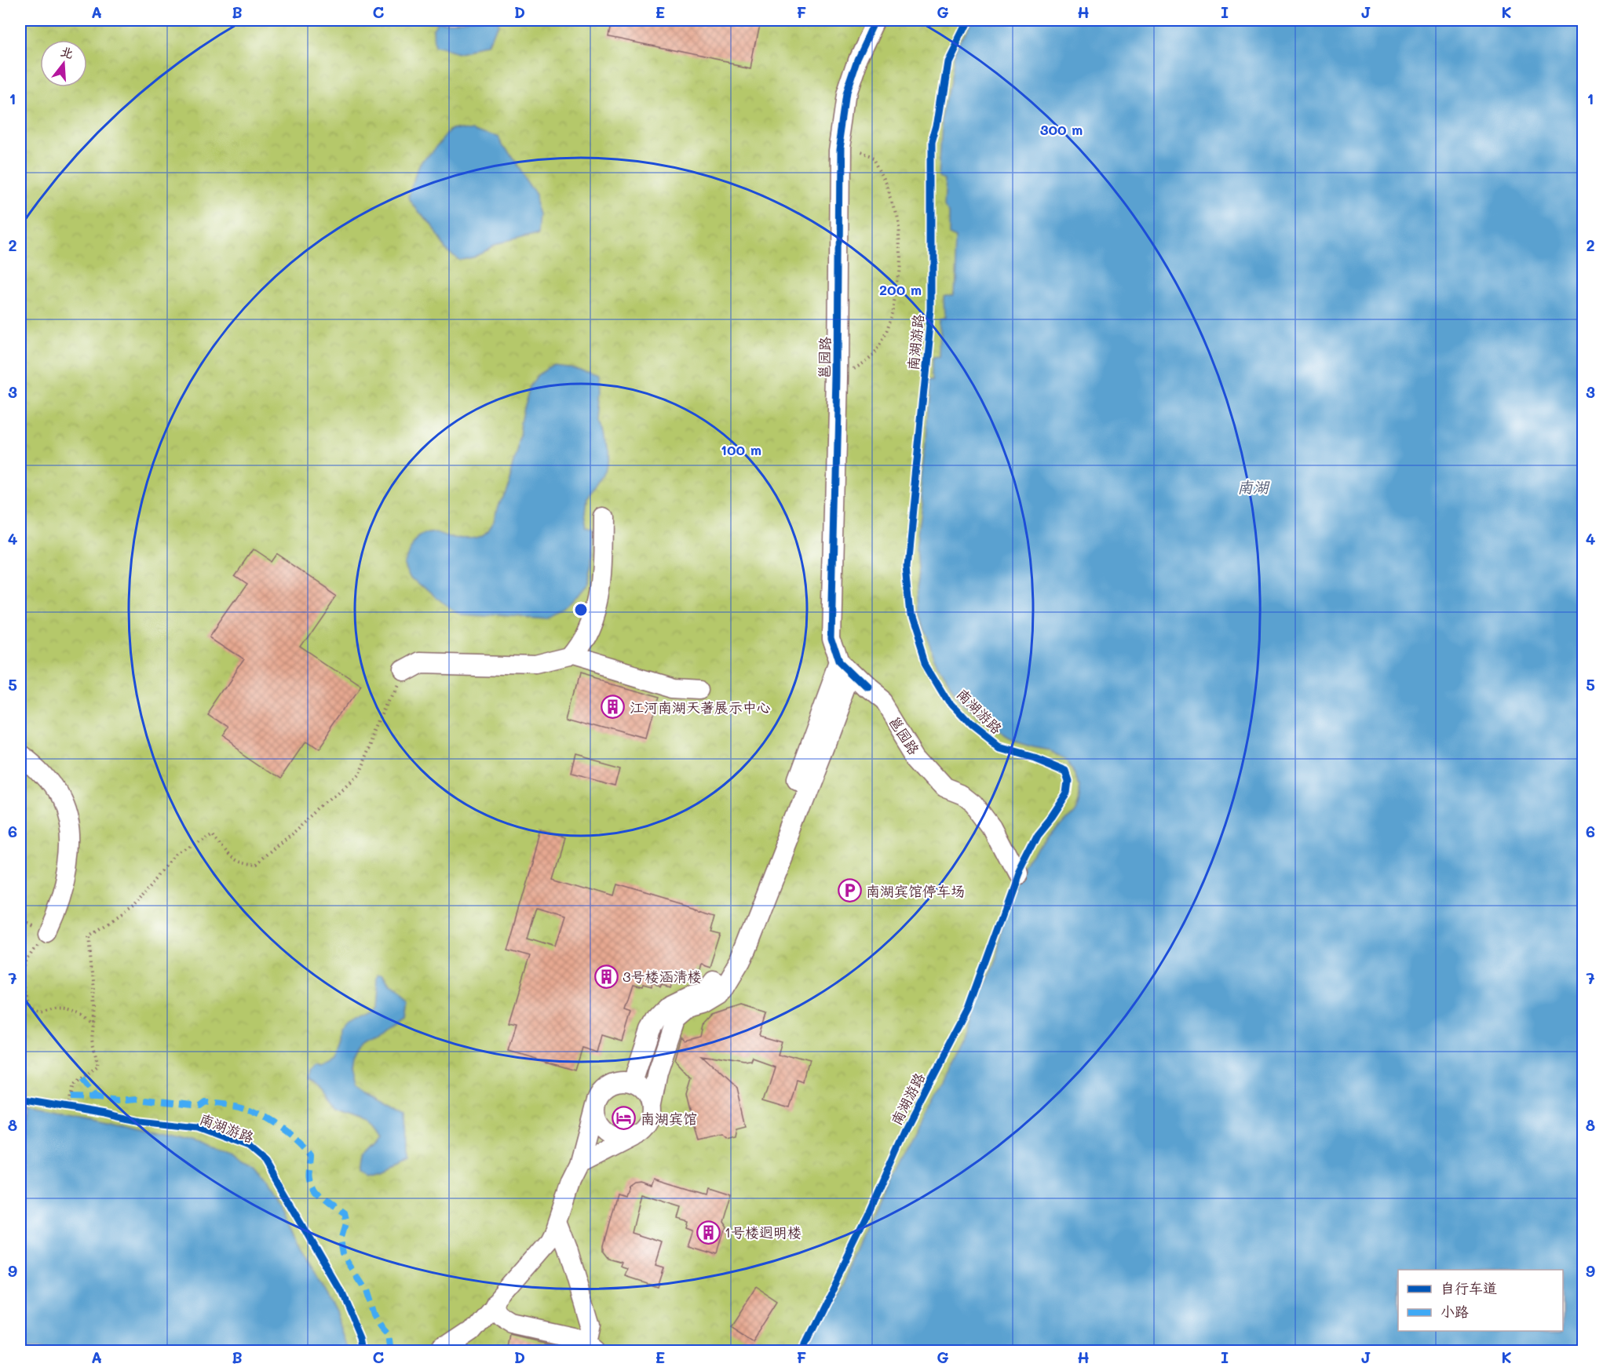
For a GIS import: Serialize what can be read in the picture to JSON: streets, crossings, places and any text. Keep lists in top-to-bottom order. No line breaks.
{"streets":{"street":["邕园路"],"cycle path":["南湖游路"]},"water":["南湖"],"places":{"building":["江河南湖天著展示中心","3号楼涵清楼","1号楼迥明楼"],"parking":["南湖宾馆停车场"],"hotel":["南湖宾馆"]},"legend":["自行车道","小路"],"north":"top","grid":{"columns":["A","B","C","D","E","F","G","H","I","J","K"],"rows":["1","2","3","4","5","6","7","8","9"]},"rings":["300 m","200 m","100 m"]}
